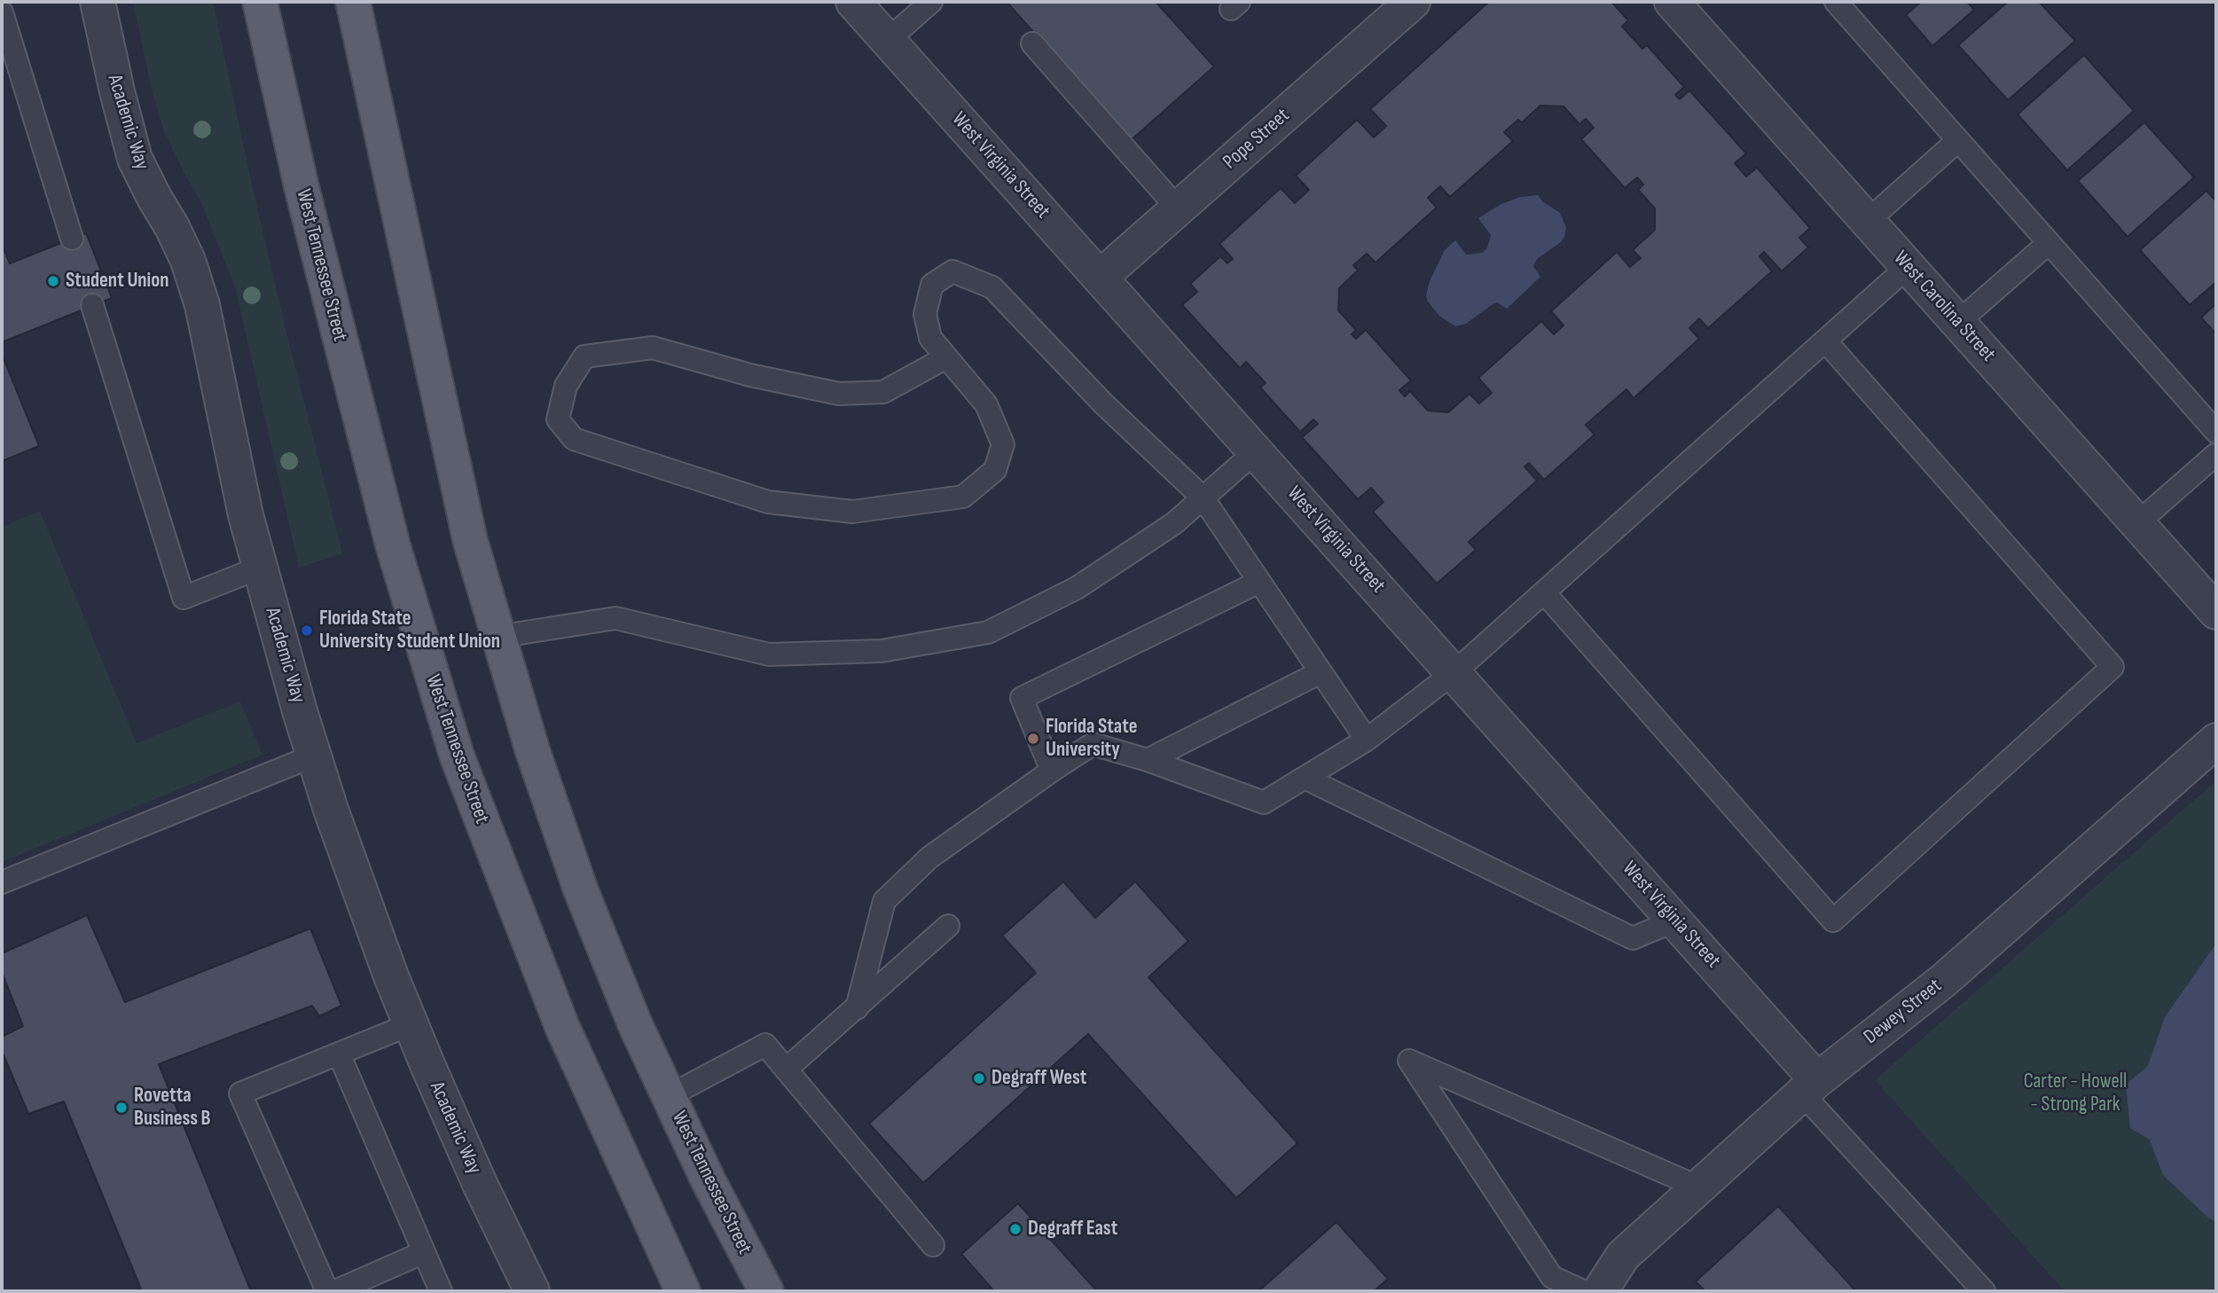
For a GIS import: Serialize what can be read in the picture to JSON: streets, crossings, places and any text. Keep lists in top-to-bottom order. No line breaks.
{"streets":{"main road":["West Tennessee Street"],"street":["Academic Way","Pope Street","West Virginia Street","West Carolina Street","Dewey Street"]},"crossings":[["Pope Street","West Virginia Street"],["West Virginia Street","Dewey Street"]],"parks":["Carter - Howell - Strong Park"],"places":["Student Union","Florida State University Student Union","Florida State University","Degraff West","Rovetta Business B","Degraff East"]}
